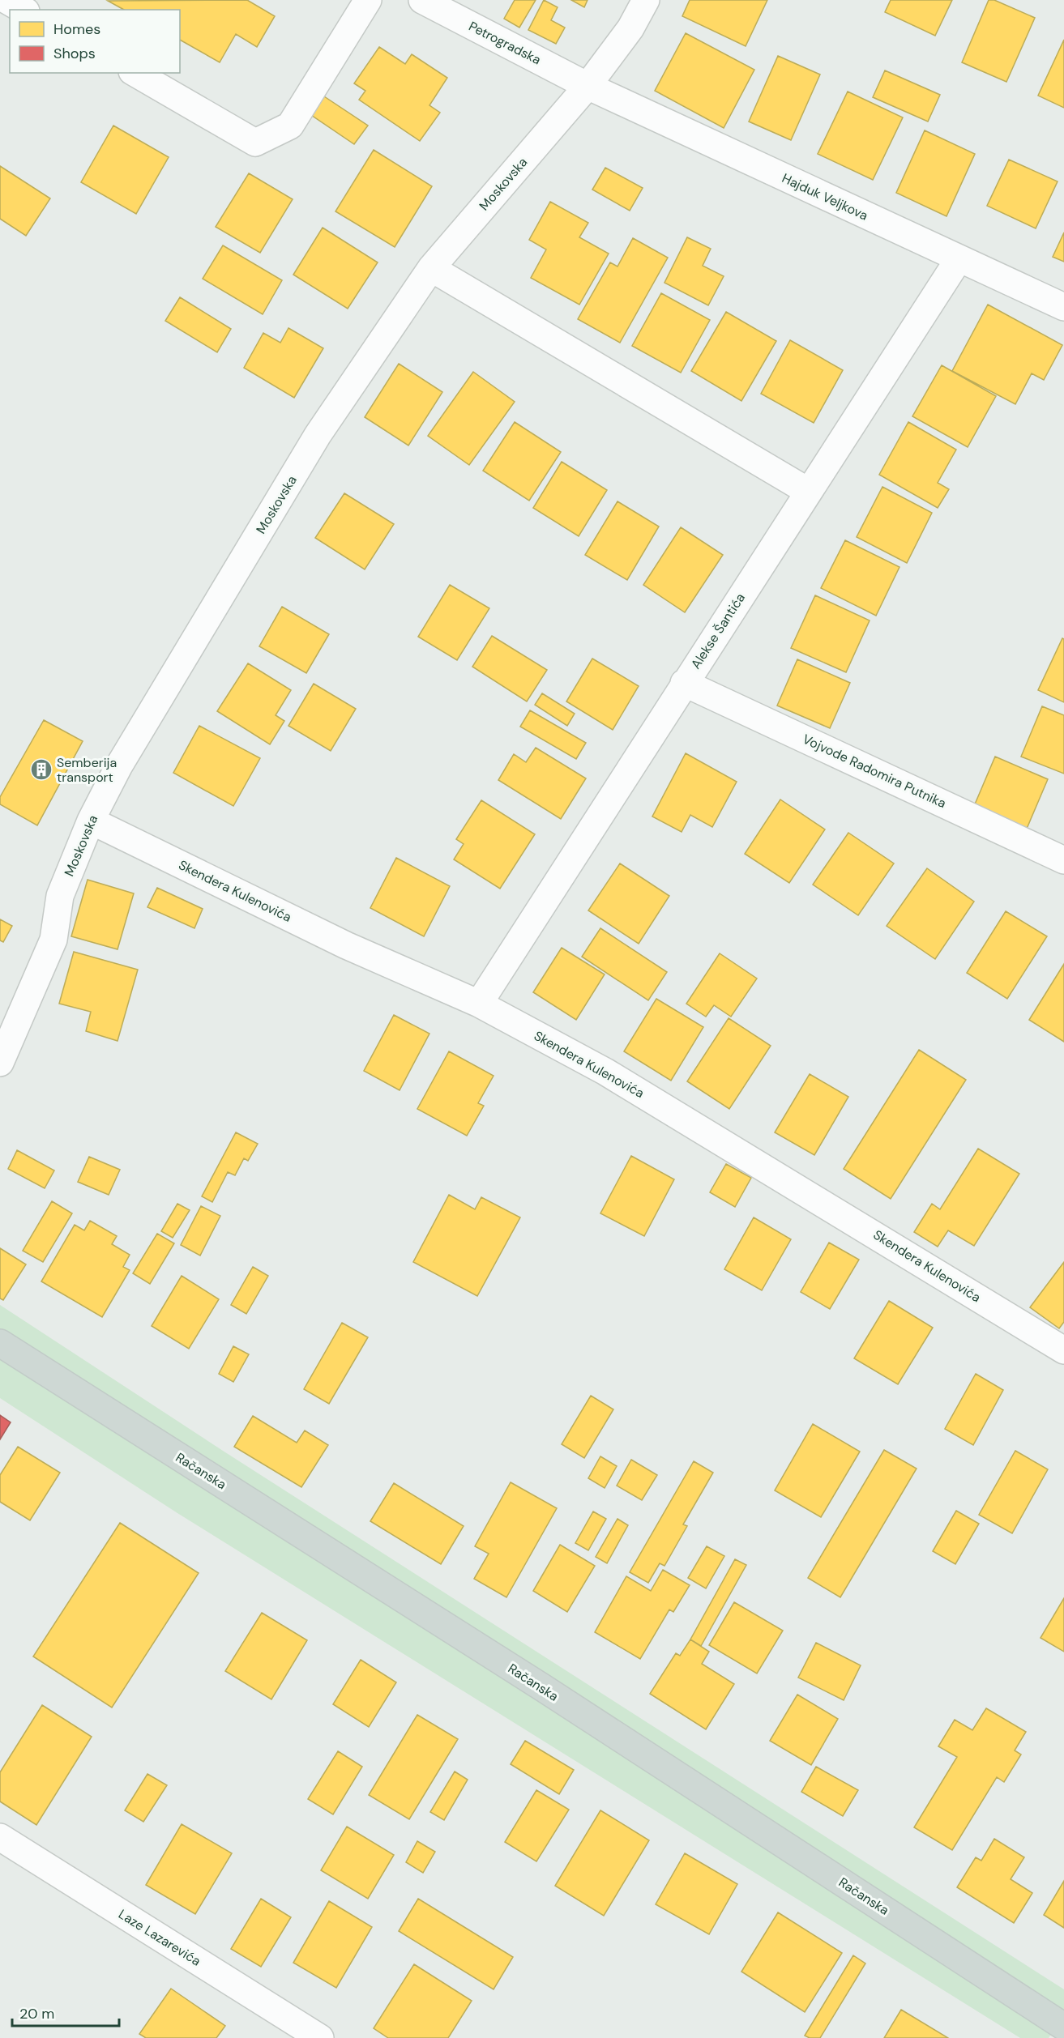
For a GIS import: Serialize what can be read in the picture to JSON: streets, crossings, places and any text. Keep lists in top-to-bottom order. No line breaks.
{"streets":{"main road":["Račanska"],"street":["Petrogradska","Moskovska","Hajduk Veljkova","Alekse Šantića","Vojvode Radomira Putnika","Skendera Kulenovića","Laze Lazarevića"]},"crossings":[["Petrogradska","Moskovska"],["Petrogradska","Hajduk Veljkova"],["Moskovska","Hajduk Veljkova"],["Moskovska","Skendera Kulenovića"],["Hajduk Veljkova","Alekse Šantića"],["Alekse Šantića","Vojvode Radomira Putnika"],["Alekse Šantića","Skendera Kulenovića"]],"places":{"building":["Semberija transport"]},"legend":["Homes","Shops"],"scale_bar":"20 m"}
